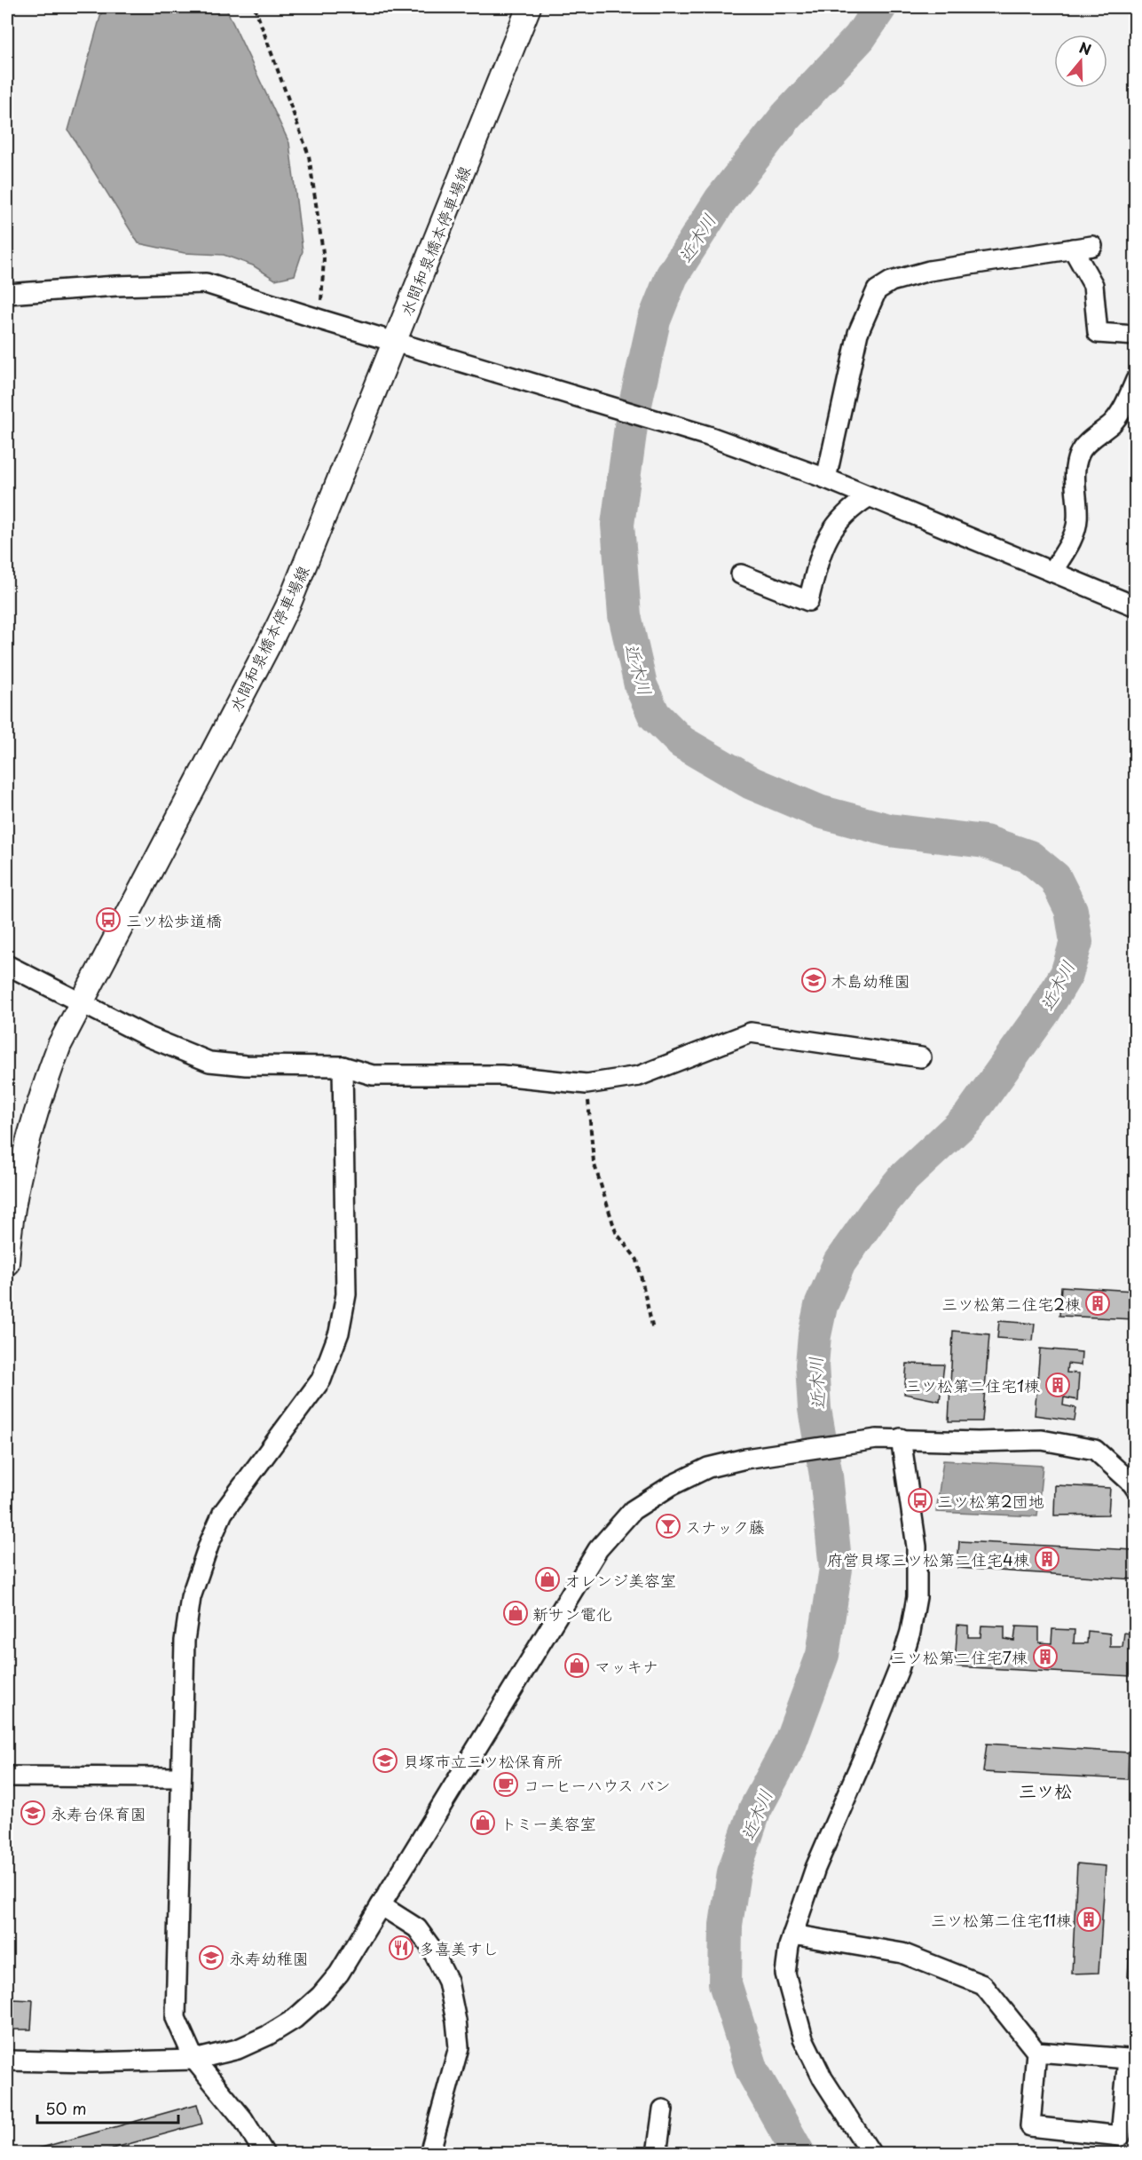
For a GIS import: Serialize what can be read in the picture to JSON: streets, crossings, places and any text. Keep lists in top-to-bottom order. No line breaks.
{"streets":{"main road":["水間和泉橋本停車場線"]},"districts":["三ツ松"],"water":["近木川"],"places":{"bus stop":["三ツ松歩道橋","三ツ松第2団地"],"school or university":["木島幼稚園","貝塚市立三ツ松保育所","永寿台保育園","永寿幼稚園"],"building":["三ツ松第二住宅2棟","三ツ松第二住宅1棟","府営貝塚三ツ松第二住宅4棟","三ツ松第二住宅7棟","三ツ松第二住宅11棟"],"bar":["スナック藤"],"shop":["オレンジ美容室","新サン電化","マッキナ","トミー美容室"],"cafe":["コーヒーハウス バン"],"restaurant":["多喜美すし"]},"scale_bar":"50 m","north":"top"}
